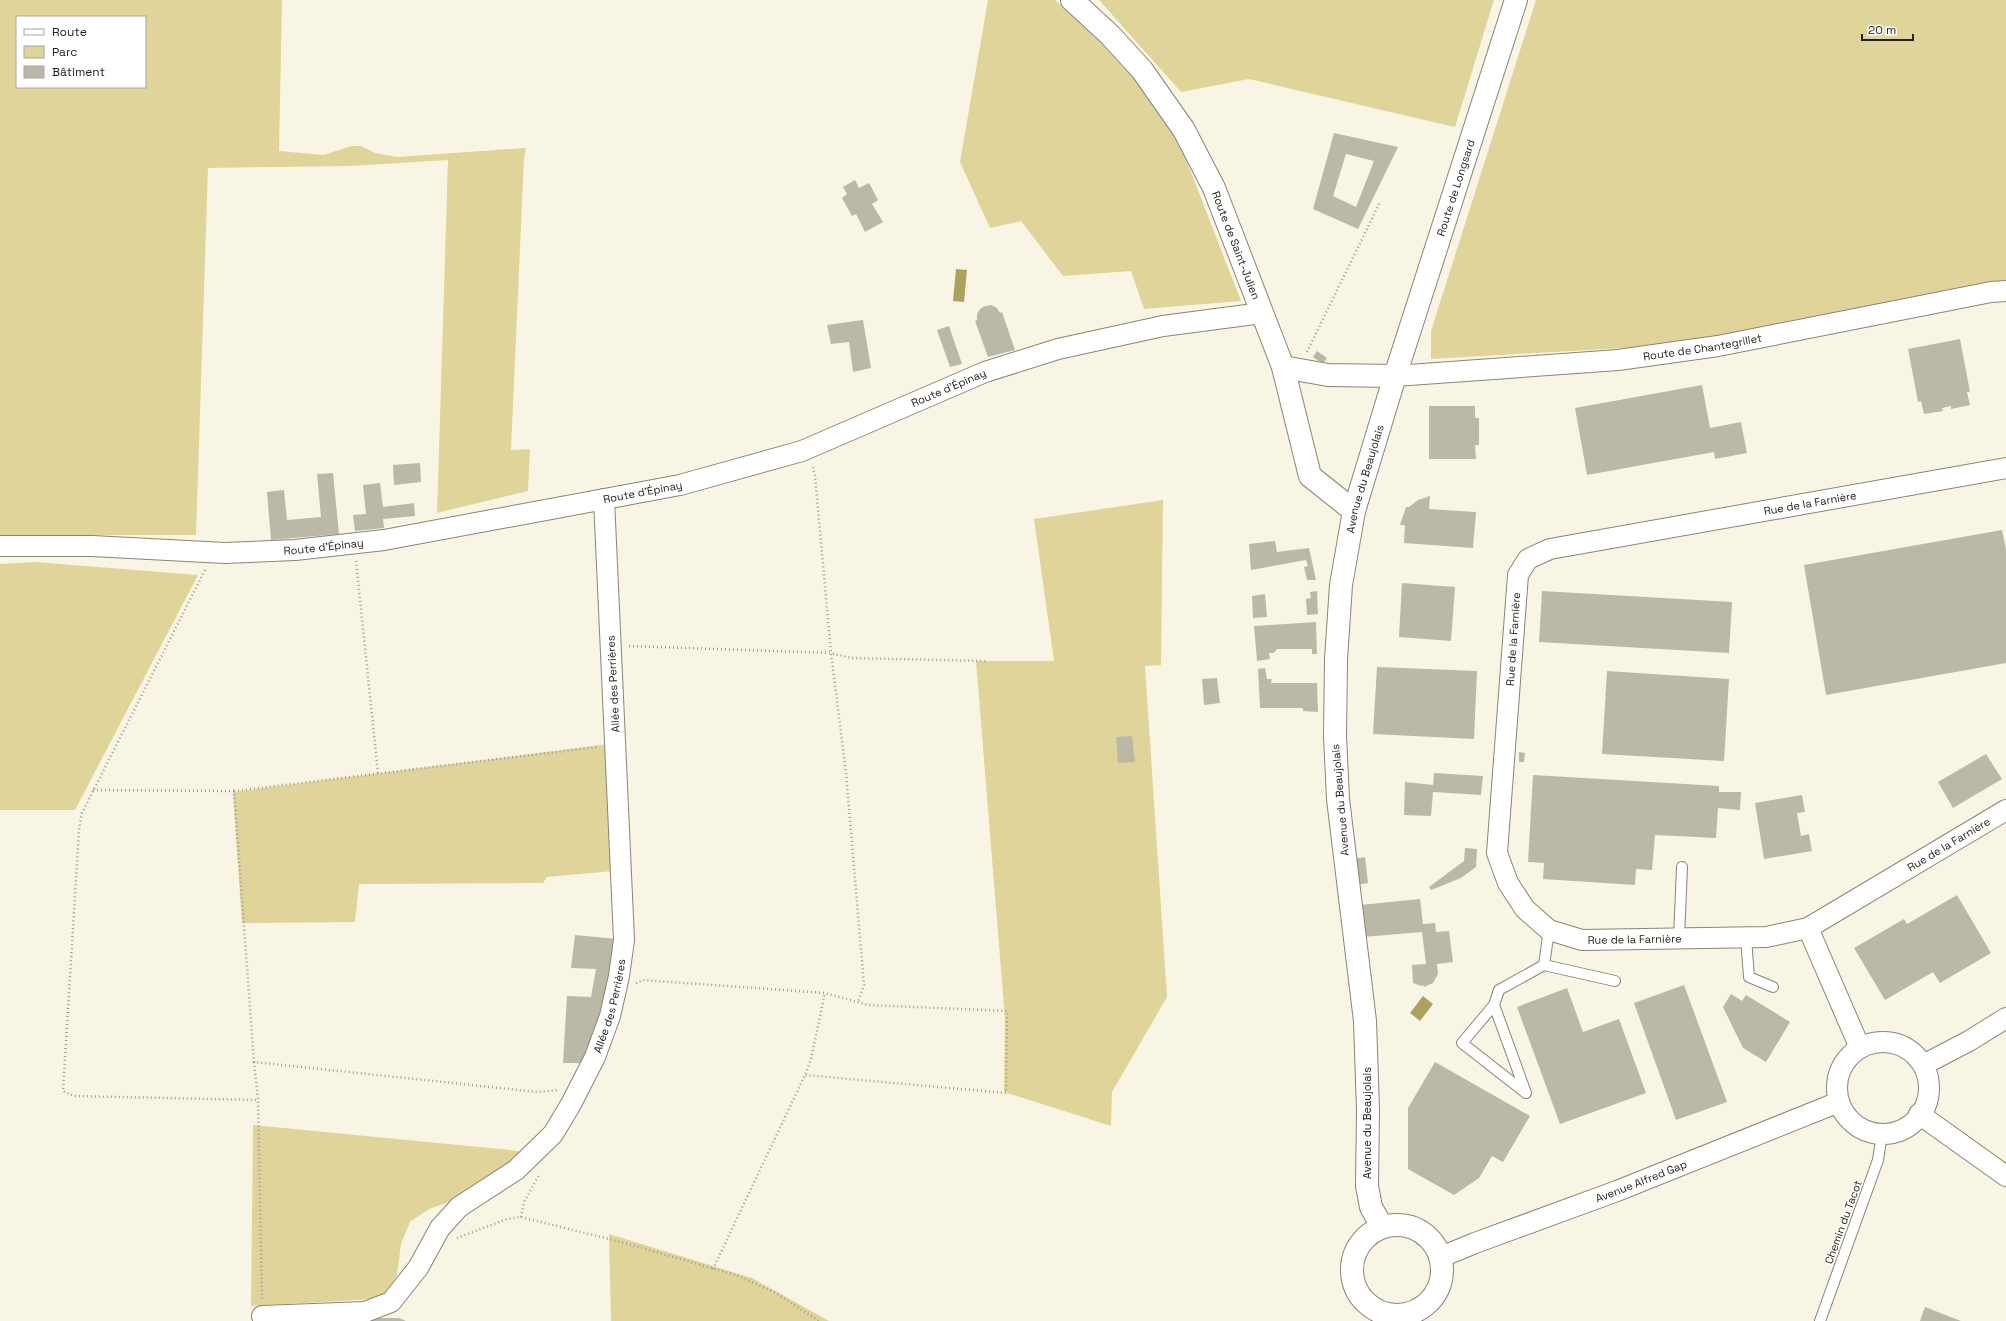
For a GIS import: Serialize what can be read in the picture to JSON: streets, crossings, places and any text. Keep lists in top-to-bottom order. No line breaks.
{"streets":{"main road":["Route de Longsard","Route de Saint-Julien","Avenue du Beaujolais"],"street":["Route de Chantegrillet","Route d'Épinay","Rue de la Farnière","Allée des Perrières","Avenue Alfred Gap"],"lane":["Chemin du Tacot"]},"crossings":[["Route de Longsard","Route de Chantegrillet"],["Route de Longsard","Avenue du Beaujolais"],["Route de Saint-Julien","Route d'Épinay"],["Route de Saint-Julien","Avenue du Beaujolais"],["Route de Chantegrillet","Avenue du Beaujolais"],["Route d'Épinay","Allée des Perrières"],["Avenue du Beaujolais","Avenue Alfred Gap"],["Avenue Alfred Gap","Chemin du Tacot"]],"legend":["Route","Parc","Bâtiment"],"scale_bar":"20 m"}
